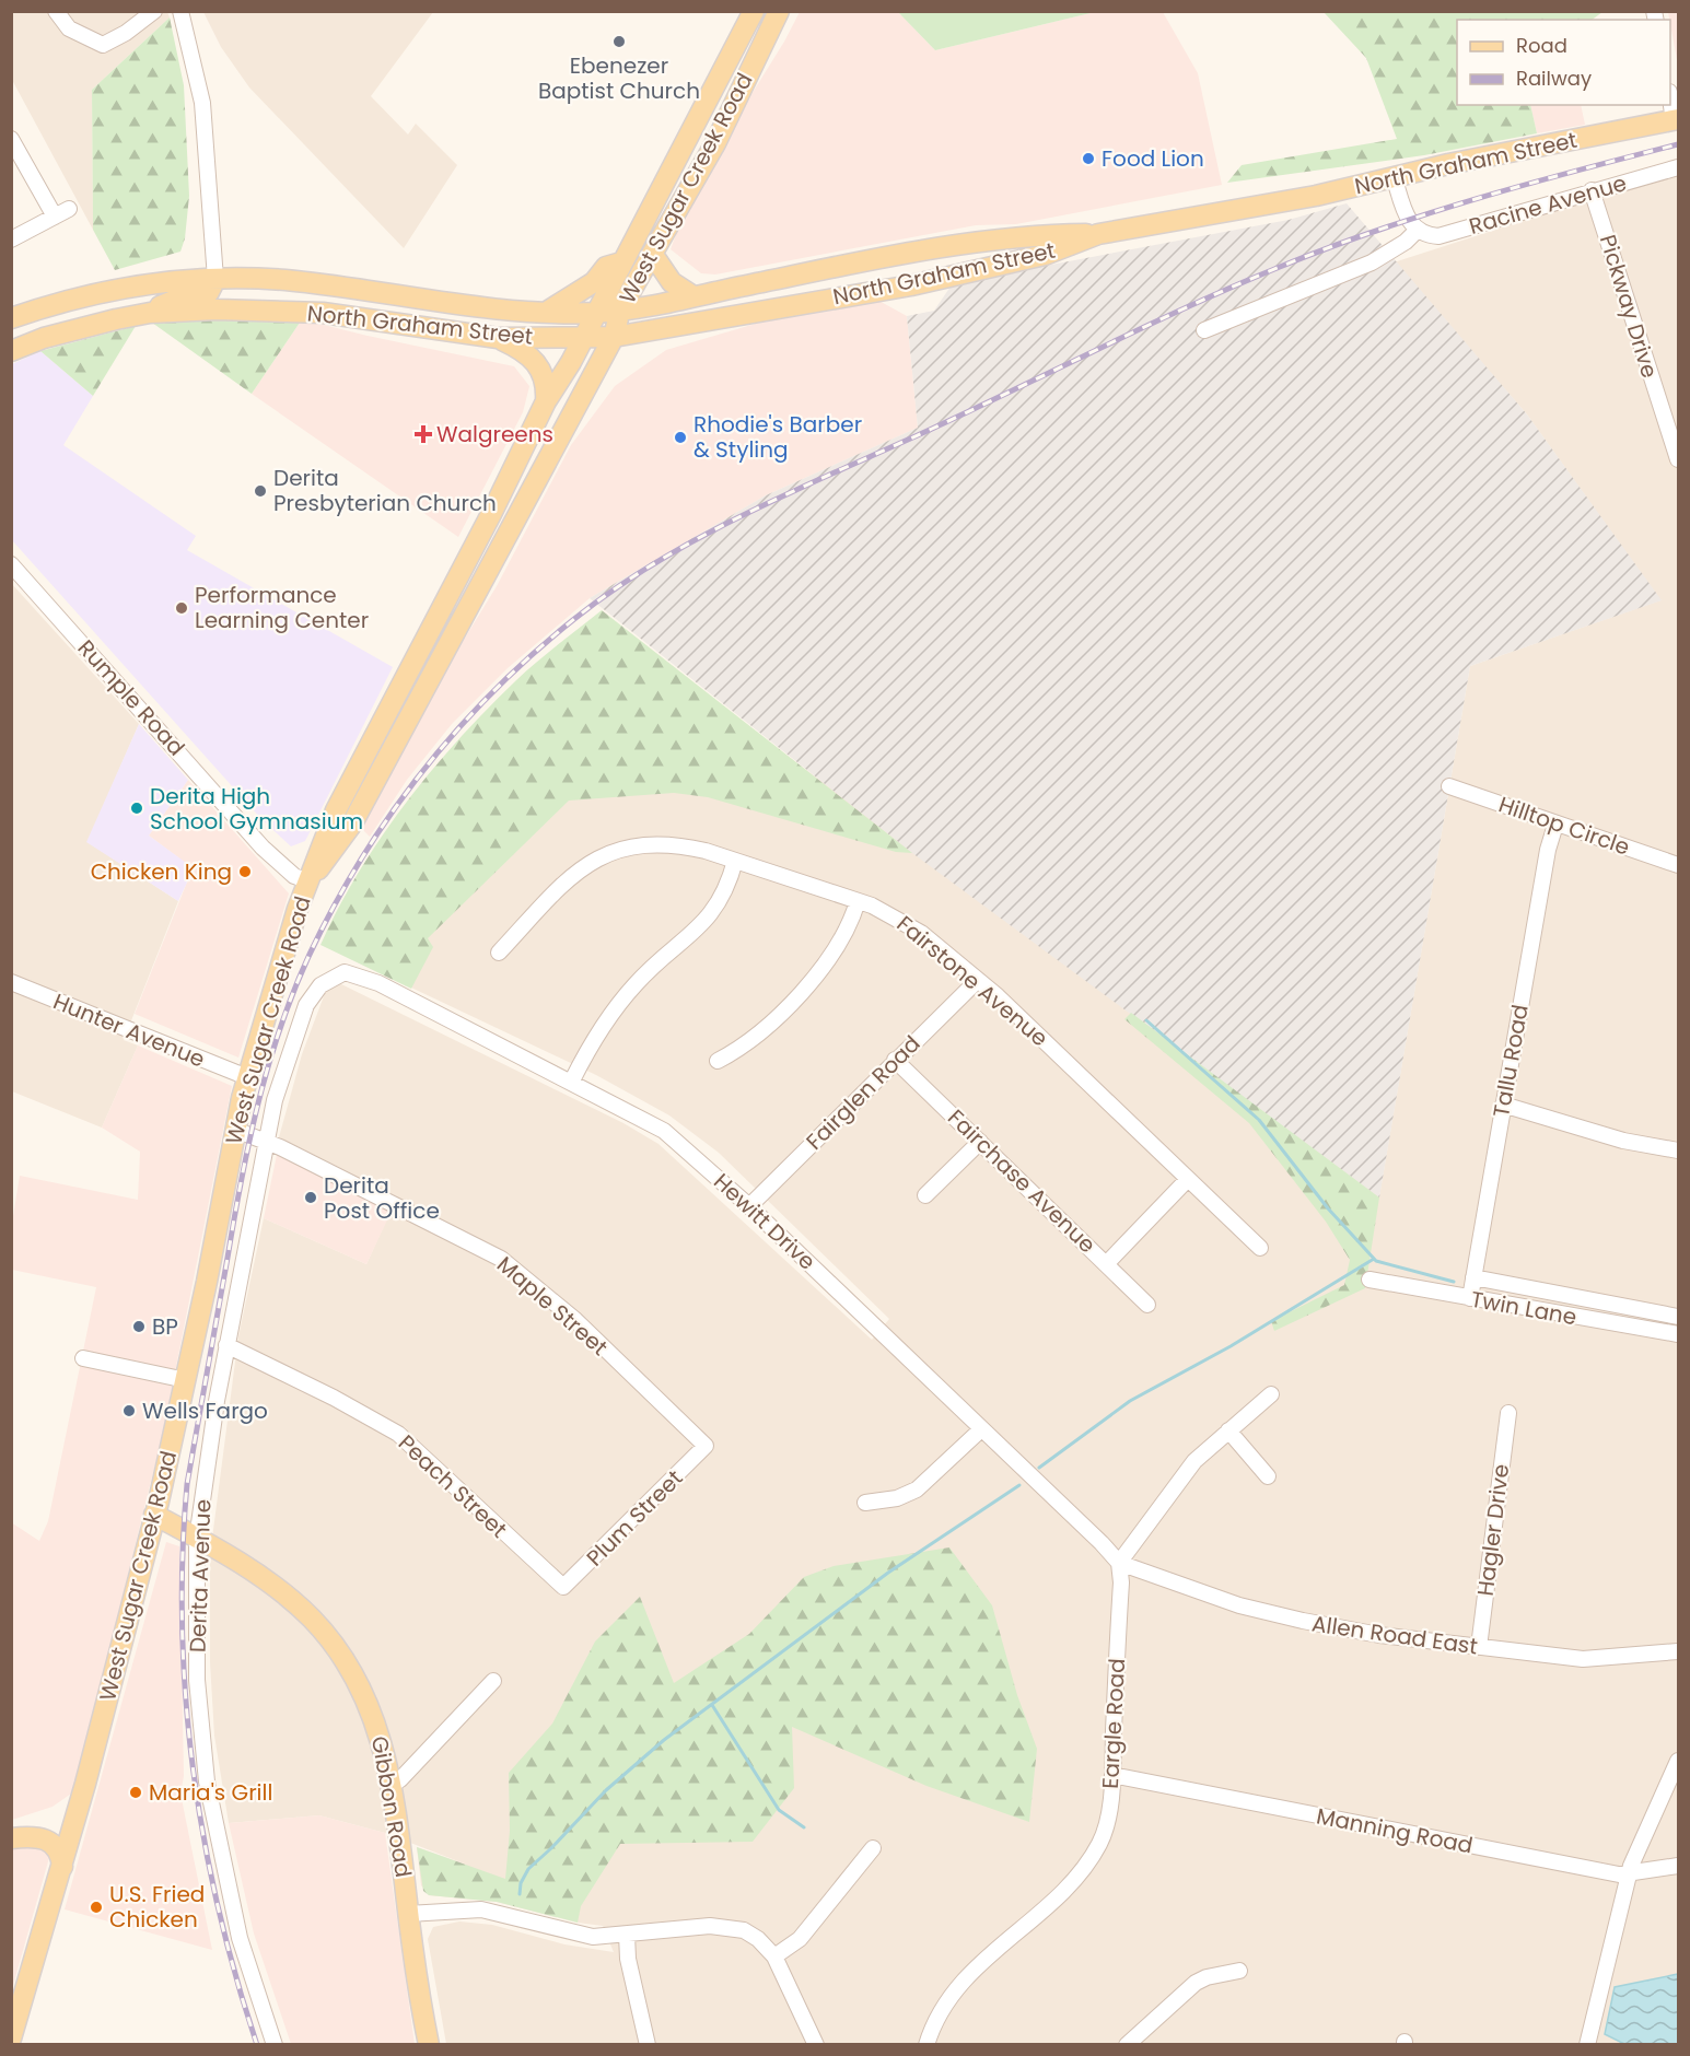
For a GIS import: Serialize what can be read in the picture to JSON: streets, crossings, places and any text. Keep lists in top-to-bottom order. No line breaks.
{"streets":{"main road":["North Graham Street","West Sugar Creek Road","Gibbon Road"],"street":["Racine Avenue","Pickway Drive","Rumple Road","Hilltop Circle","Fairstone Avenue","Hunter Avenue","Tallu Road","Fairglen Road","Fairchase Avenue","Hewitt Drive","Maple Street","Twin Lane","Peach Street","Plum Street","Hagler Drive","Derita Avenue","Allen Road East","Eargle Road","Manning Road"]},"crossings":[["North Graham Street","West Sugar Creek Road"],["West Sugar Creek Road","Rumple Road"],["West Sugar Creek Road","Hunter Avenue"],["West Sugar Creek Road","Maple Street"],["West Sugar Creek Road","Gibbon Road"],["Racine Avenue","Pickway Drive"],["Hilltop Circle","Tallu Road"],["Fairstone Avenue","Fairglen Road"],["Tallu Road","Twin Lane"],["Fairglen Road","Fairchase Avenue"],["Fairglen Road","Hewitt Drive"],["Hewitt Drive","Derita Avenue"],["Hewitt Drive","Allen Road East"],["Hewitt Drive","Eargle Road"],["Maple Street","Plum Street"],["Maple Street","Derita Avenue"],["Peach Street","Plum Street"],["Peach Street","Derita Avenue"],["Hagler Drive","Allen Road East"],["Derita Avenue","Gibbon Road"],["Allen Road East","Eargle Road"],["Eargle Road","Manning Road"]],"places":{"other":["Ebenezer Baptist Church","Food Lion","Rhodie's Barber & Styling","Derita Presbyterian Church","Performance Learning Center","Derita High School Gymnasium","Chicken King","Derita Post Office","BP","Wells Fargo","Maria's Grill","U.S. Fried Chicken"],"health":["Walgreens"]},"legend":["Road","Railway"]}
